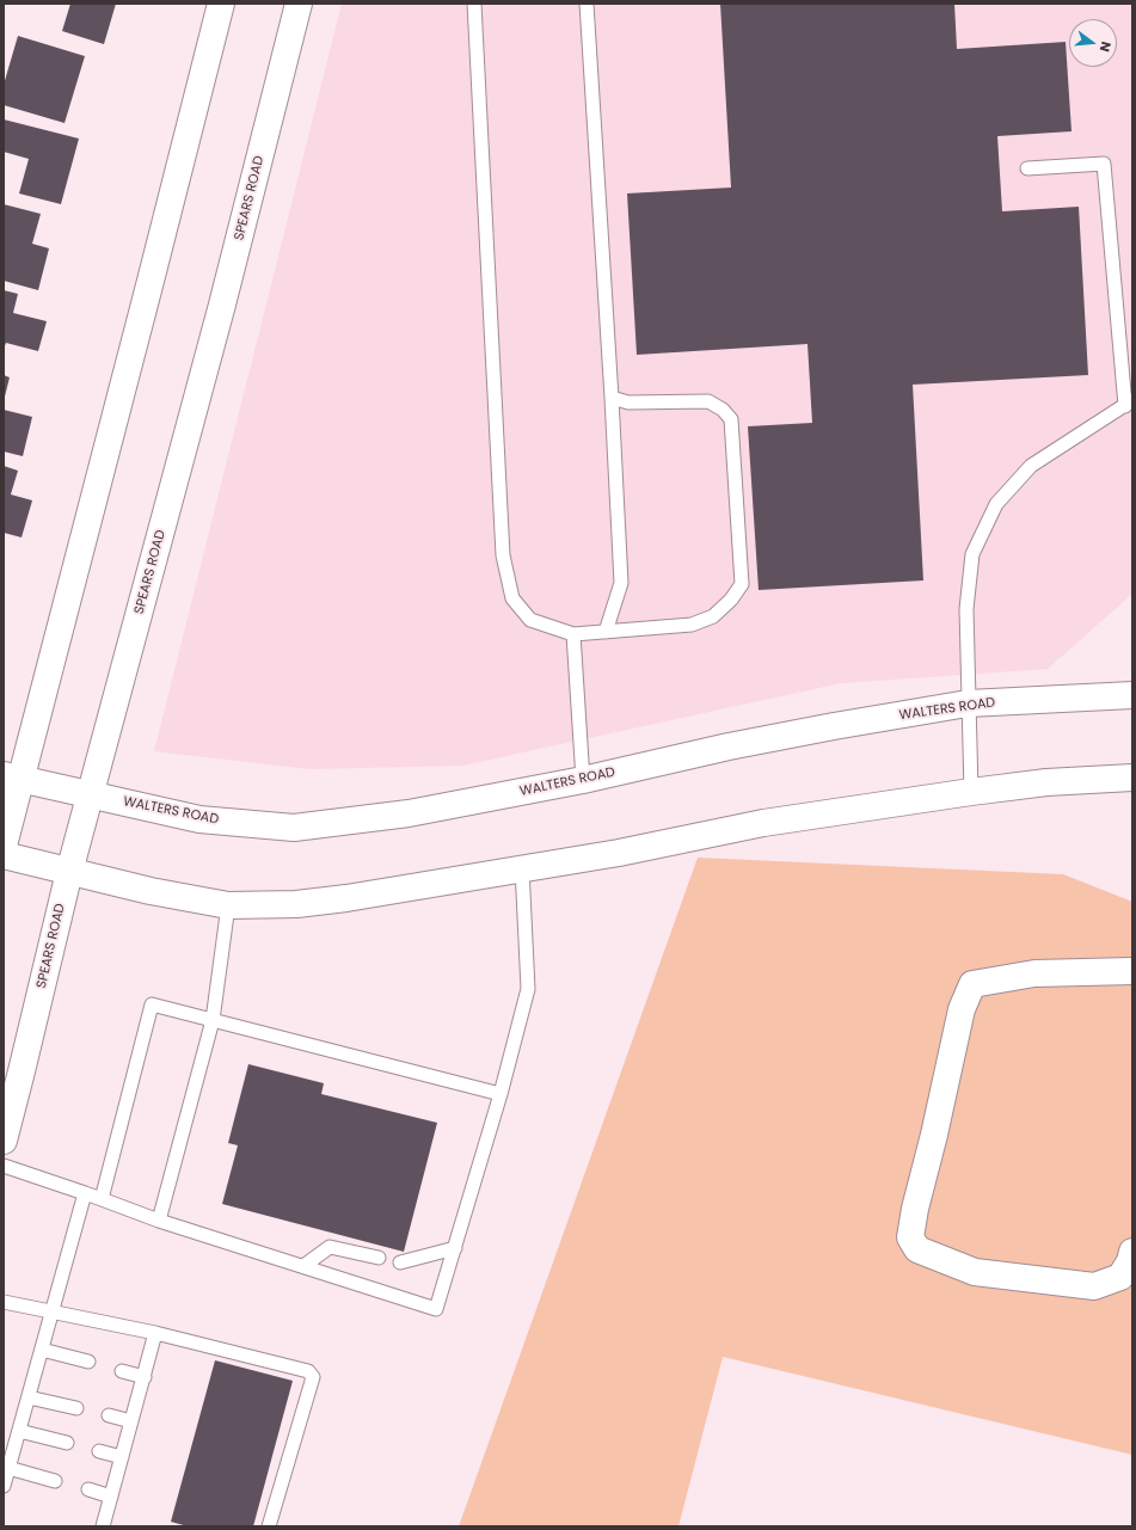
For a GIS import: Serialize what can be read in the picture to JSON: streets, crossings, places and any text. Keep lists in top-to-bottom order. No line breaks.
{"streets":{"street":["SPEARS ROAD","WALTERS ROAD"]},"crossings":[["SPEARS ROAD","WALTERS ROAD"]],"north":"right"}
